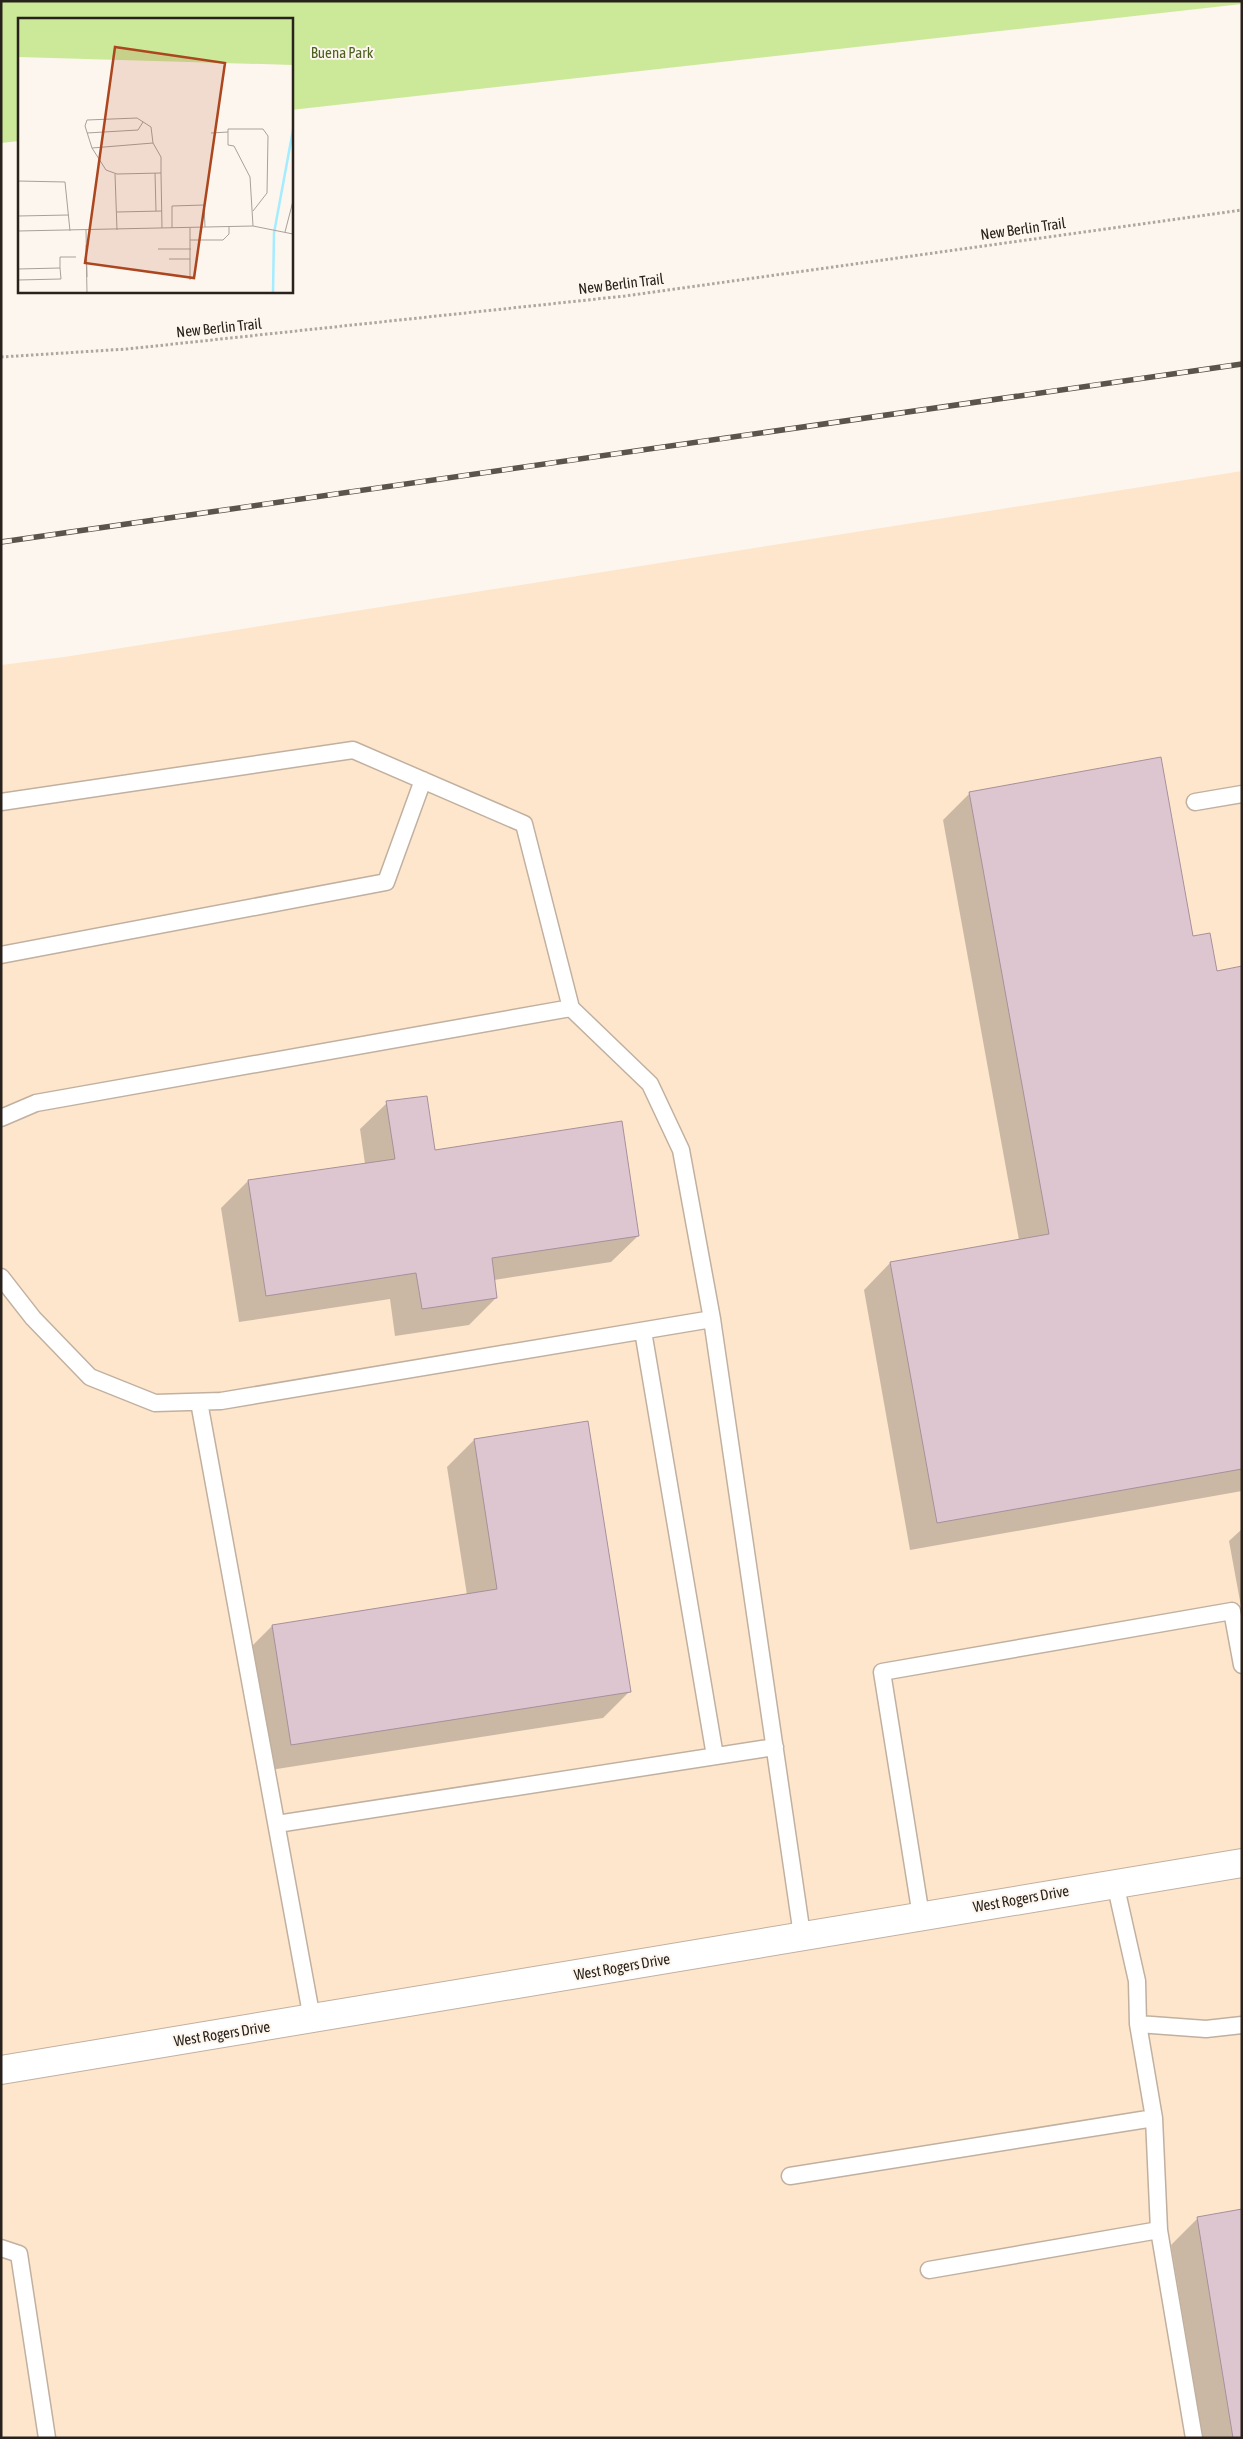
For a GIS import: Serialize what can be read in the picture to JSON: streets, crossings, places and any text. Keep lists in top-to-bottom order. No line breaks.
{"streets":{"street":["West Rogers Drive"],"path":["New Berlin Trail"]},"parks":["Buena Park"]}
